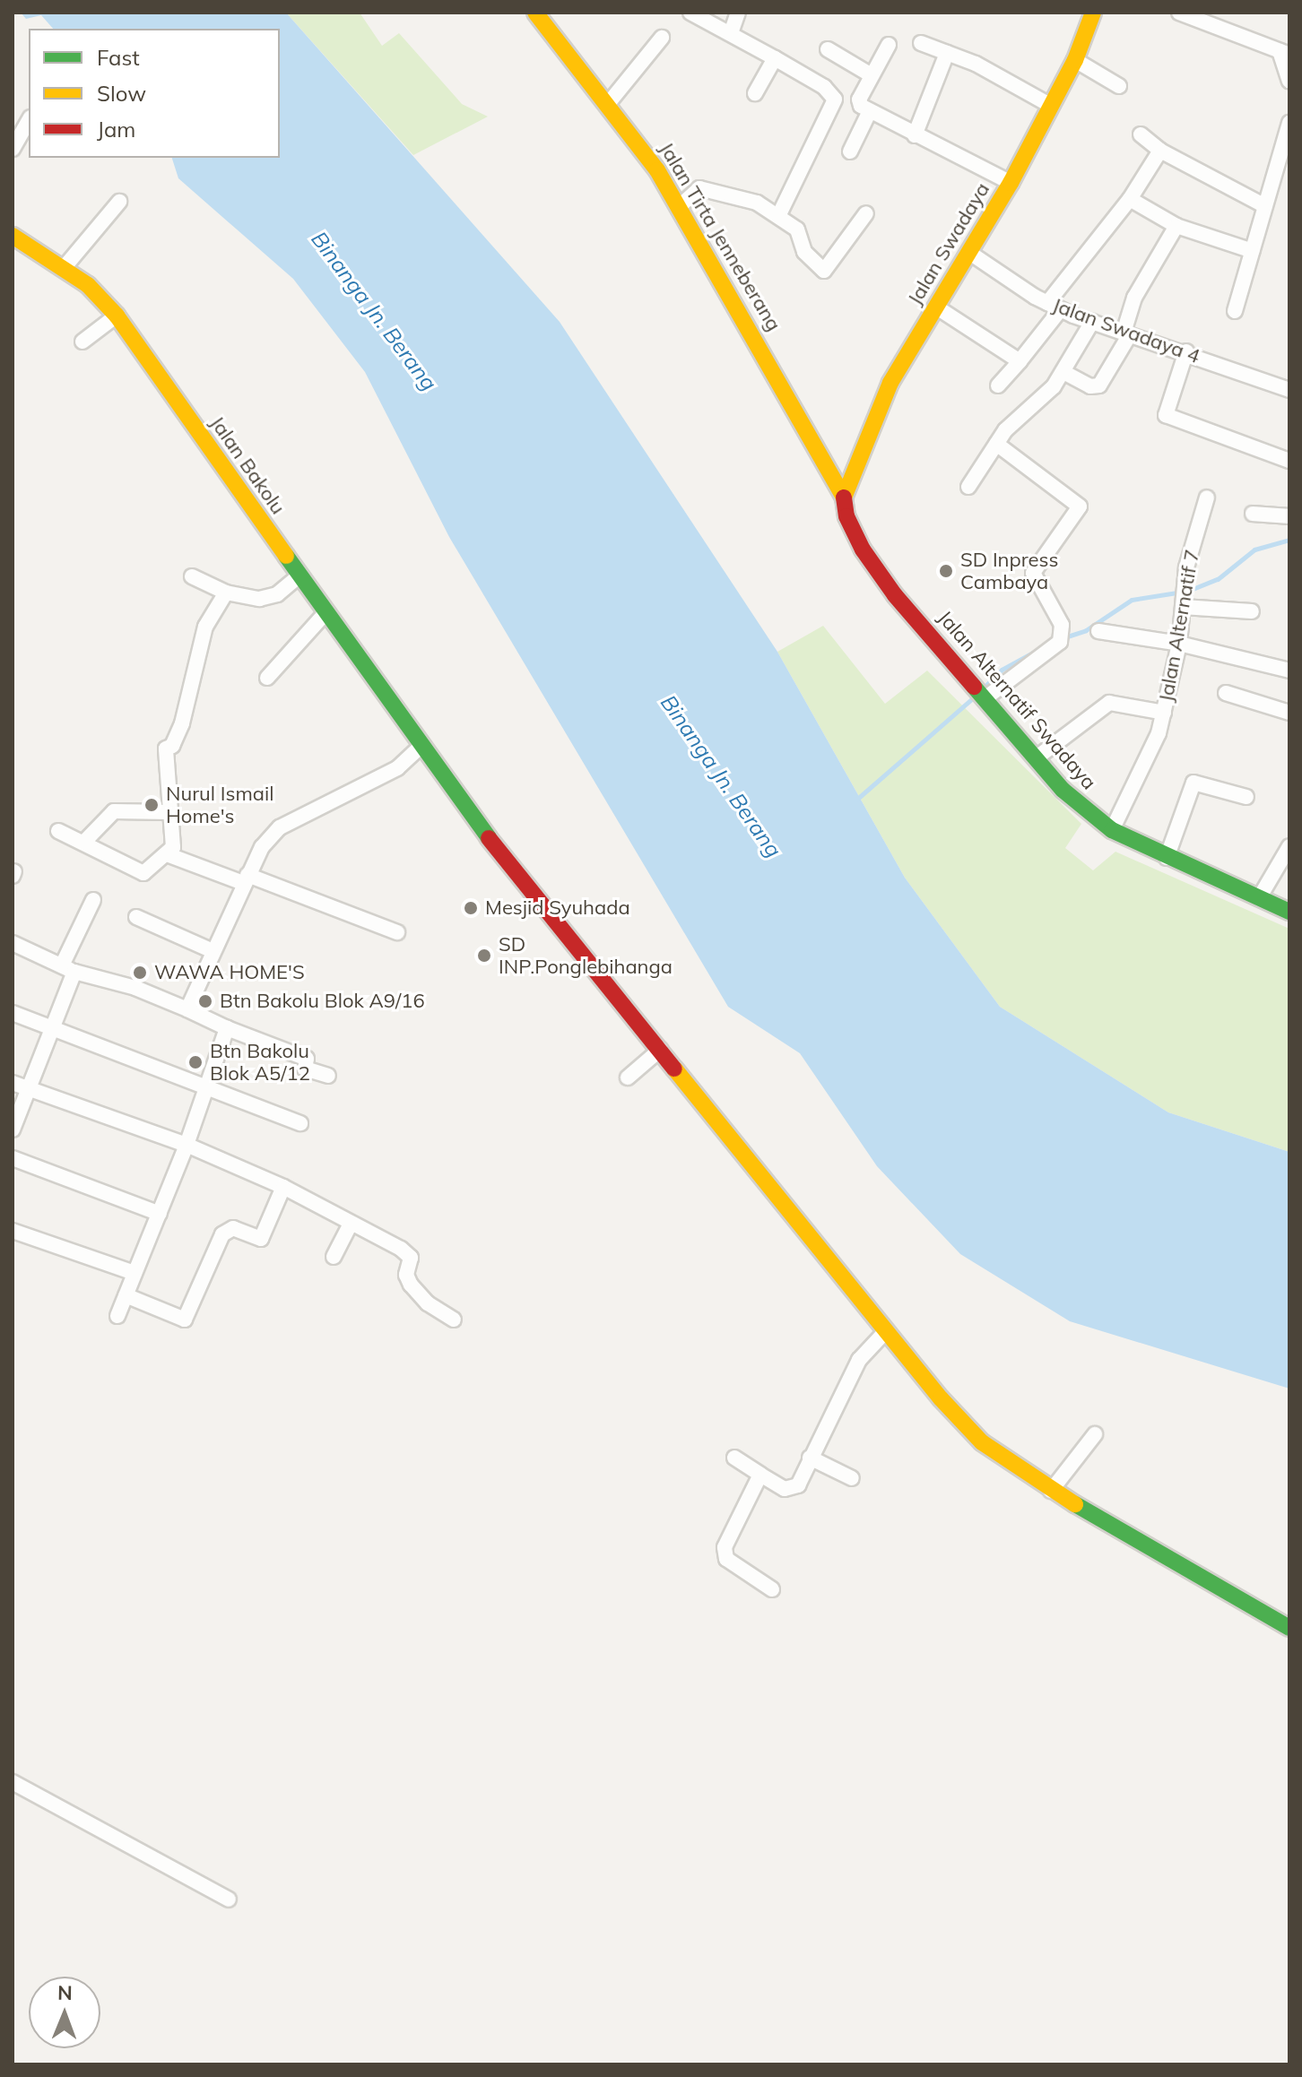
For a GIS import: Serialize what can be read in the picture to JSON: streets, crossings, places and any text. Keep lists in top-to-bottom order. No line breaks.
{"streets":{"main road":["Jalan Tirta Jenneberang","Jalan Swadaya","Jalan Bakolu","Jalan Alternatif Swadaya"],"street":["Jalan Swadaya 4","Jalan Alternatif 7"]},"crossings":[["Jalan Tirta Jenneberang","Jalan Swadaya"],["Jalan Tirta Jenneberang","Jalan Alternatif Swadaya"],["Jalan Swadaya","Jalan Swadaya 4"],["Jalan Swadaya","Jalan Alternatif Swadaya"],["Jalan Alternatif 7","Jalan Alternatif Swadaya"]],"water":["Binanga Jn. Berang"],"places":["SD Inpress Cambaya","Nurul Ismail Home's","Mesjid Syuhada","SD INP.Ponglebihanga","WAWA HOME'S","Btn Bakolu Blok A9/16","Btn Bakolu Blok A5/12"],"legend":["Fast","Slow","Jam"],"north":"top"}
